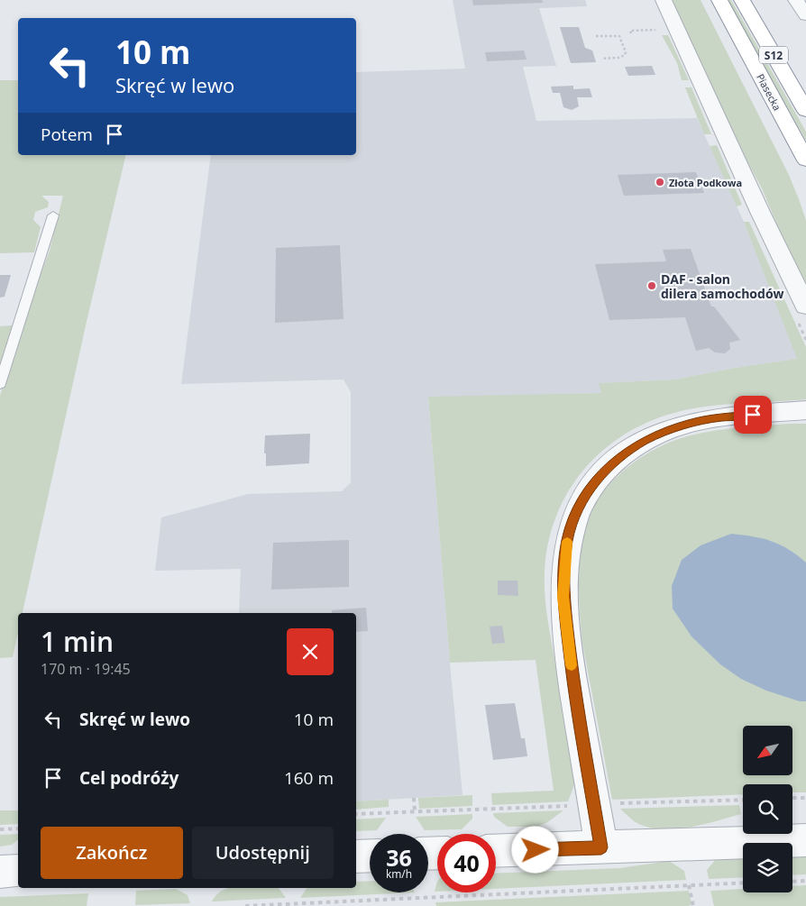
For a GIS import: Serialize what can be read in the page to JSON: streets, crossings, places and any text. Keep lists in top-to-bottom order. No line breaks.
{"streets":{"highway":["S12","Piasecka"]},"places":["Złota Podkowa","DAF - salon dilera samochodów"],"north":"bottom left","page":{"turn":["10 m","Skręć w lewo"],"then":"Potem","heading":["1 min","170 m · 19:45"],"list":[{"name":"Skręć w lewo","value":"10 m"},{"name":"Cel podróży","value":"160 m"}],"buttons":["Zakończ","Udostępnij"],"speed":"36 km/h","limit":"40"}}
